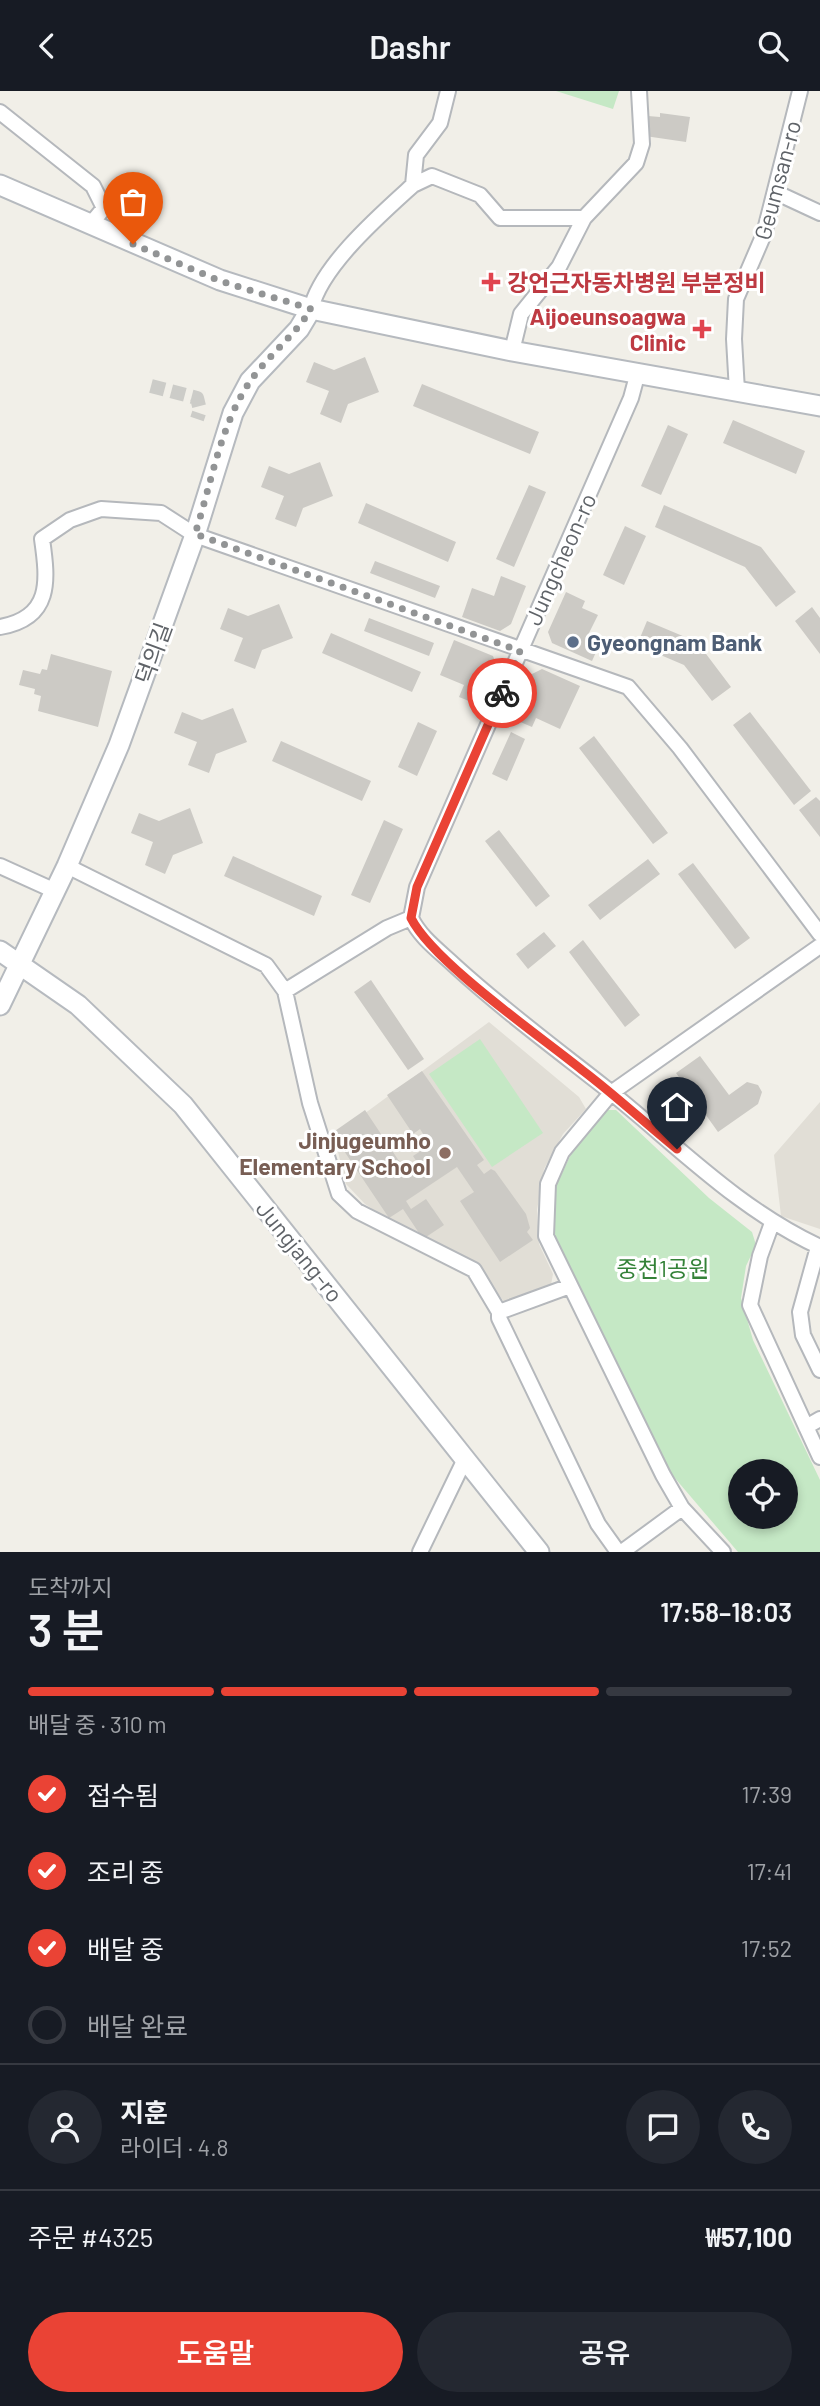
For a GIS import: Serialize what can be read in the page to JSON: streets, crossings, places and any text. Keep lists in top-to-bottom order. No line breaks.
{"streets":{"street":["Geumsan-ro","Jungcheon-ro","덕의길","Jungjang-ro"]},"crossings":[["덕의길","Jungjang-ro"]],"parks":["중천1공원"],"places":{"health":["강언근자동차병원 부분정비","Aijoeunsoagwa Clinic"],"other":["Gyeongnam Bank","Jinjugeumho Elementary School"]},"page":{"header":"Dashr","heading":["3 분","도착까지","17:58–18:03"],"panel":["지훈","라이더 · 4.8","주문 #4325","₩57,100"],"bar":"배달 중 · 310 m","list":[["접수됨","17:39"],["조리 중","17:41"],["배달 중","17:52"],"배달 완료"],"buttons":["도움말","공유"]}}
